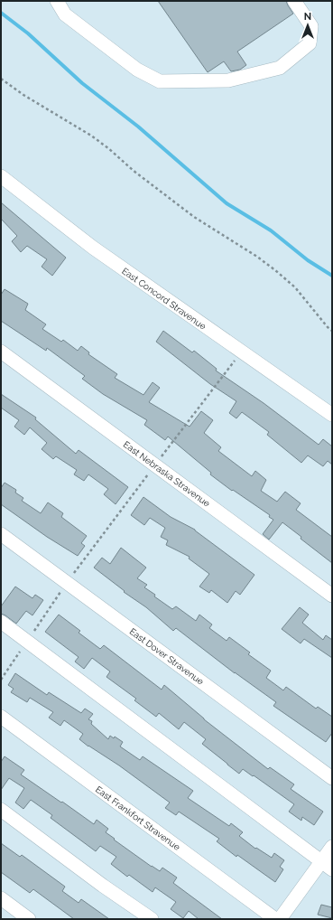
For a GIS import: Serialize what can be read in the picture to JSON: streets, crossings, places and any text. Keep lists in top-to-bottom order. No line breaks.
{"streets":{"street":["East Concord Stravenue","East Nebraska Stravenue","East Dover Stravenue","East Frankfort Stravenue"]},"north":"top"}
